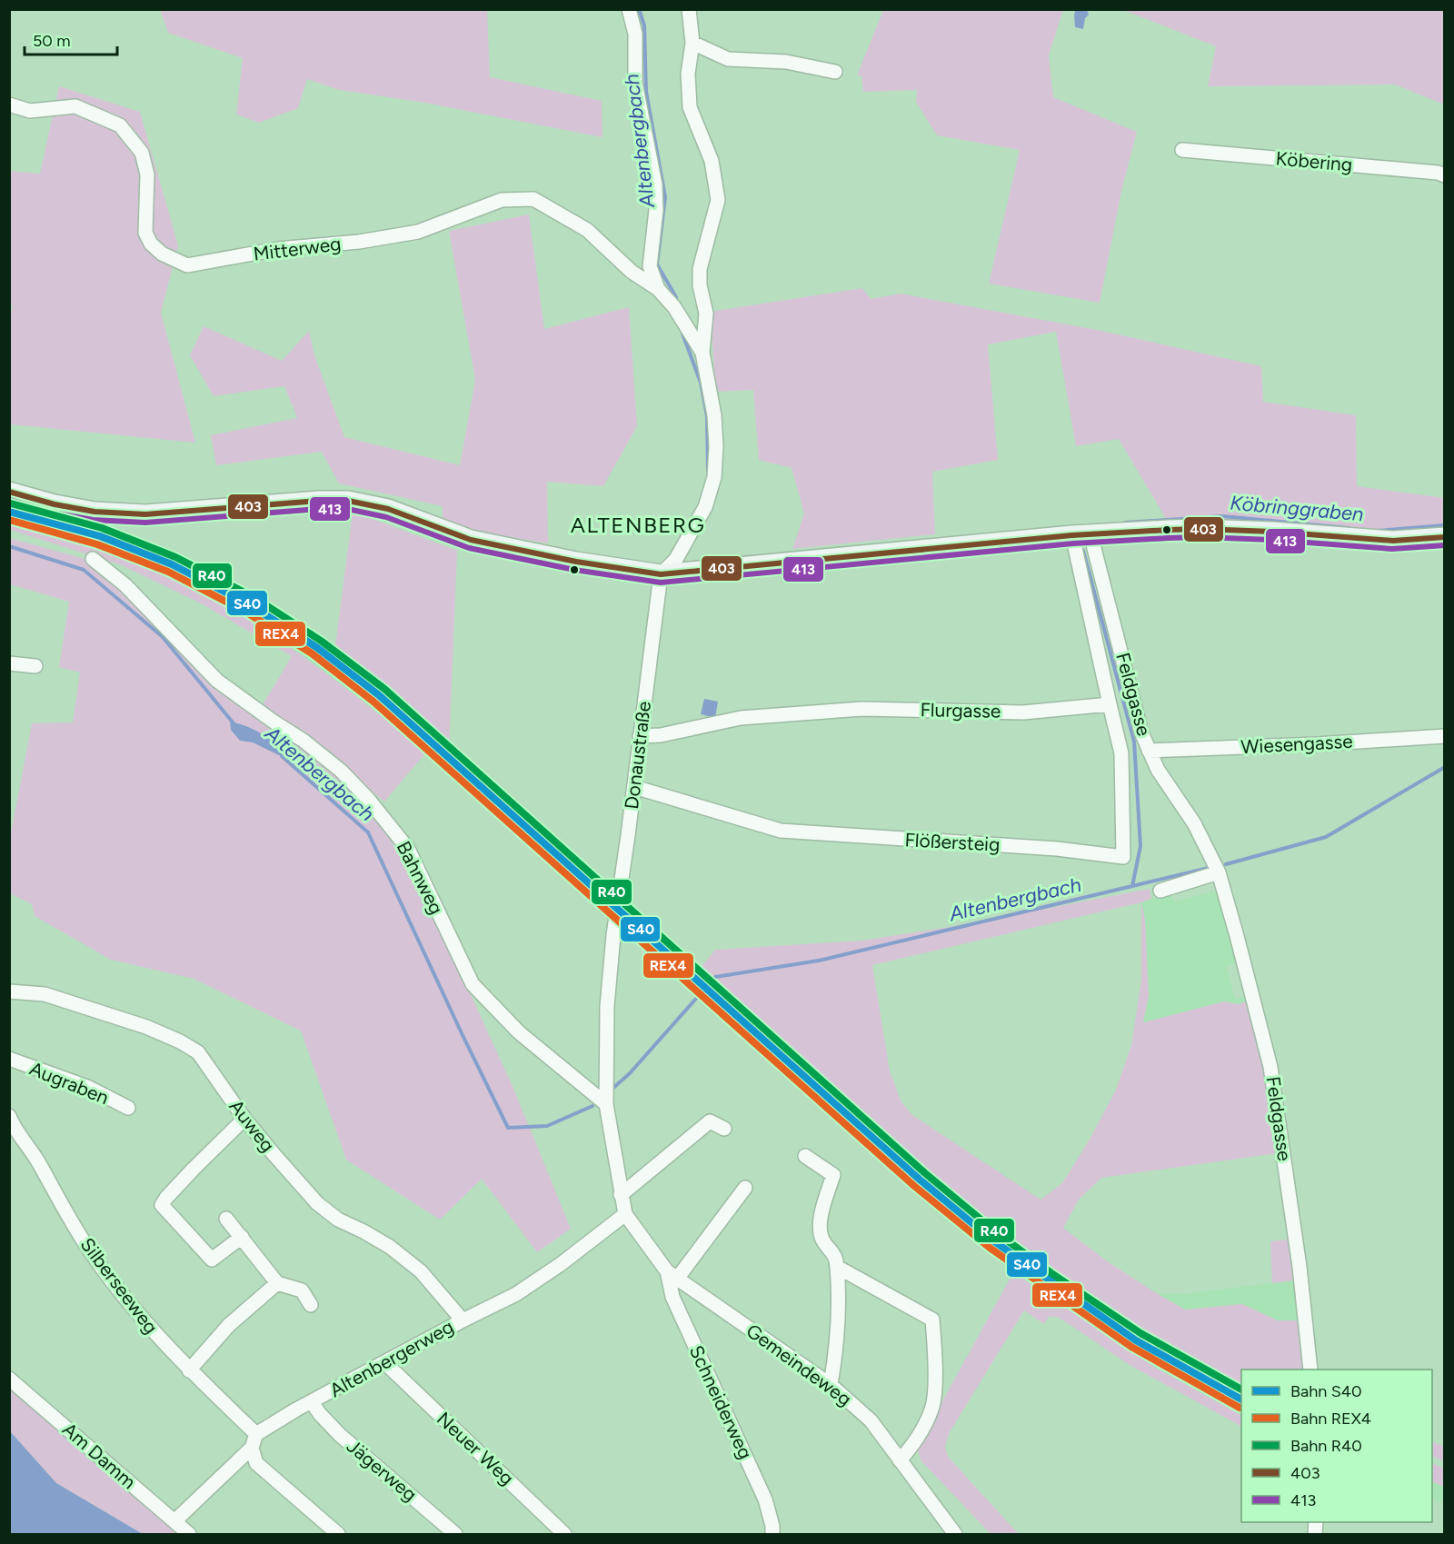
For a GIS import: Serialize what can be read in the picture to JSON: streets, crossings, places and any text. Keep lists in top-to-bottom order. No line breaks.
{"streets":{"street":["Köbering","Mitterweg","Feldgasse","Flurgasse","Wiesengasse","Donaustraße","Flößersteig","Bahnweg","Augraben","Auweg","Silberseeweg","Altenbergerweg","Gemeindeweg","Schneiderweg","Neuer Weg","Am Damm","Jägerweg"]},"crossings":[["Feldgasse","Wiesengasse"],["Flurgasse","Donaustraße"],["Flurgasse","Flößersteig"],["Donaustraße","Flößersteig"],["Donaustraße","Bahnweg"],["Donaustraße","Altenbergerweg"],["Donaustraße","Gemeindeweg"],["Auweg","Altenbergerweg"],["Silberseeweg","Altenbergerweg"],["Altenbergerweg","Gemeindeweg"],["Altenbergerweg","Neuer Weg"],["Altenbergerweg","Jägerweg"],["Gemeindeweg","Schneiderweg"]],"districts":["ALTENBERG"],"water":["Altenbergbach","Köbringgraben"],"lines":["transit line 403","transit line 413","rail line R40","rail line S40","rail line REX4"],"legend":["Bahn S40","Bahn REX4","Bahn R40","403","413"],"scale_bar":"50 m"}
